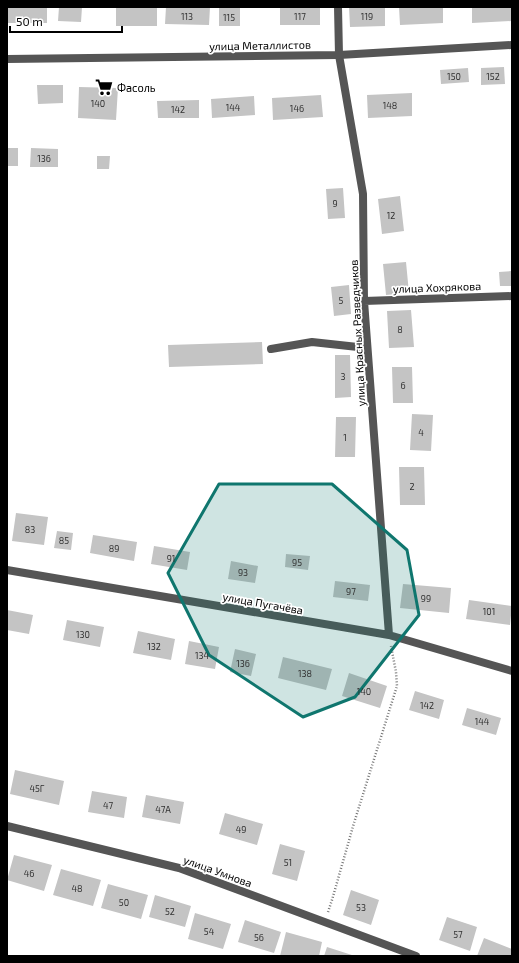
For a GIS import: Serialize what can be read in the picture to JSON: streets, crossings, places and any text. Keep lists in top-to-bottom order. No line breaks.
{"streets":{"street":["улица Металлистов","улица Хохрякова","улица Красных Разведчиков","улица Пугачёва","улица Умнова"]},"crossings":[["улица Металлистов","улица Красных Разведчиков"],["улица Хохрякова","улица Красных Разведчиков"],["улица Красных Разведчиков","улица Пугачёва"]],"places":{"supermarket":["Фасоль"]},"house_numbers":["113","117","119","115","150","152","140","148","144","146","142","136","9","12","5","8","3","6","4","1","2","83","85","89","91","95","93","97","99","101","130","132","134","136","138","140","142","144","45Г","47","47А","49","51","46","48","50","53","52","54","57","56"],"scale_bar":"50 m"}
